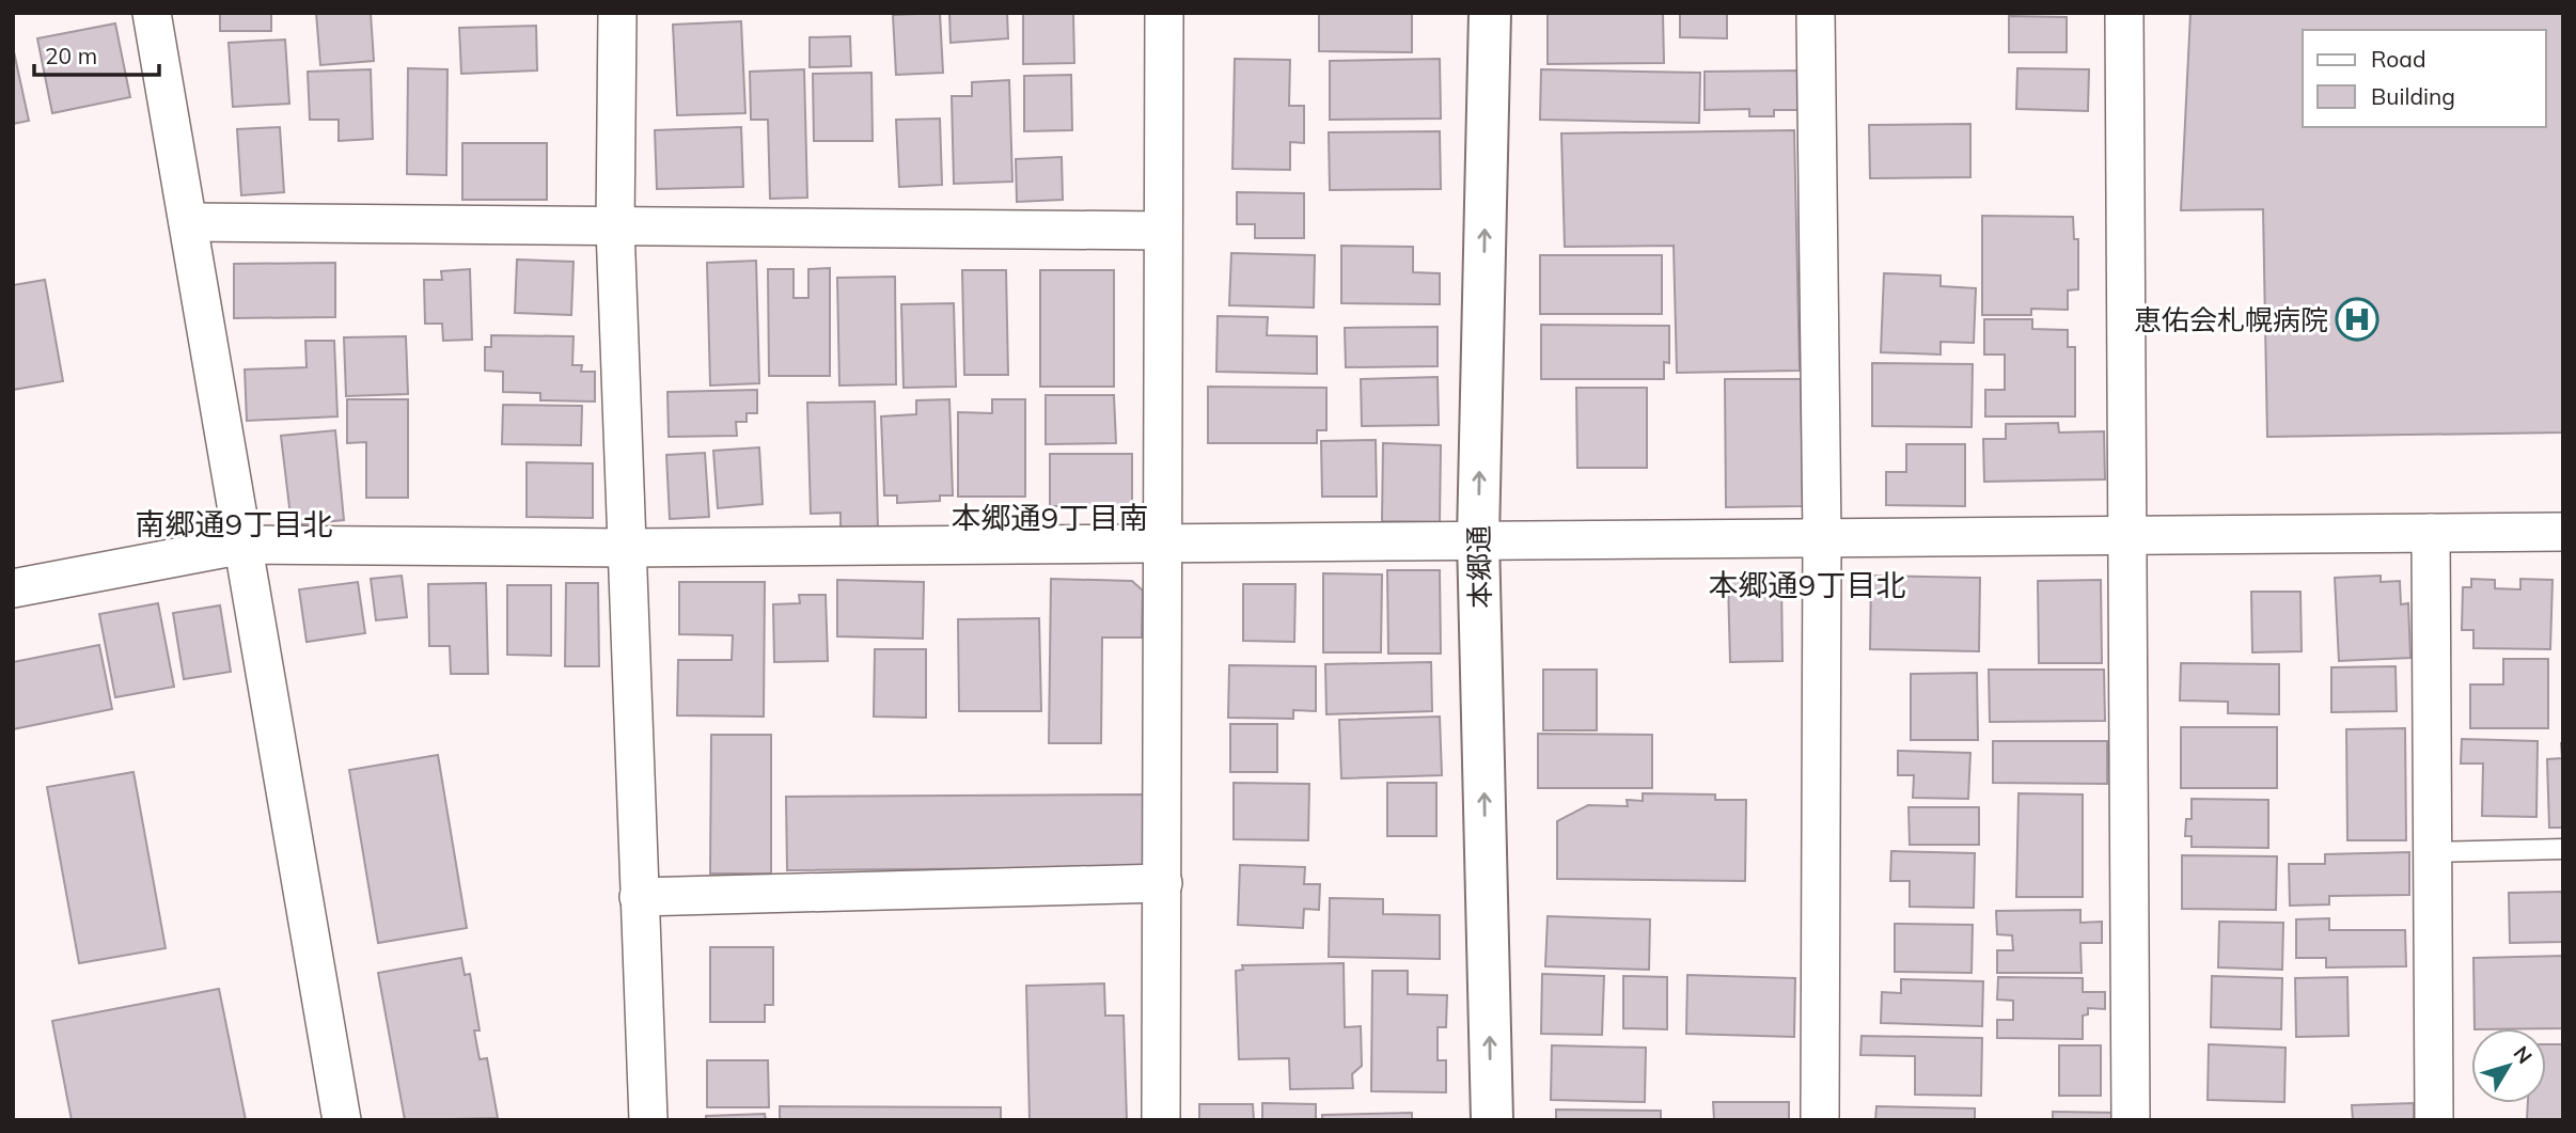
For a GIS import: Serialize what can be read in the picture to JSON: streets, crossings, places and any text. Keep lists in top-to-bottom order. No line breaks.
{"streets":{"street":["本郷通"]},"districts":["本郷通9丁目南","南郷通9丁目北","本郷通9丁目北"],"places":{"hospital":["恵佑会札幌病院"]},"legend":["Road","Building"],"scale_bar":"20 m","north":"top right"}
